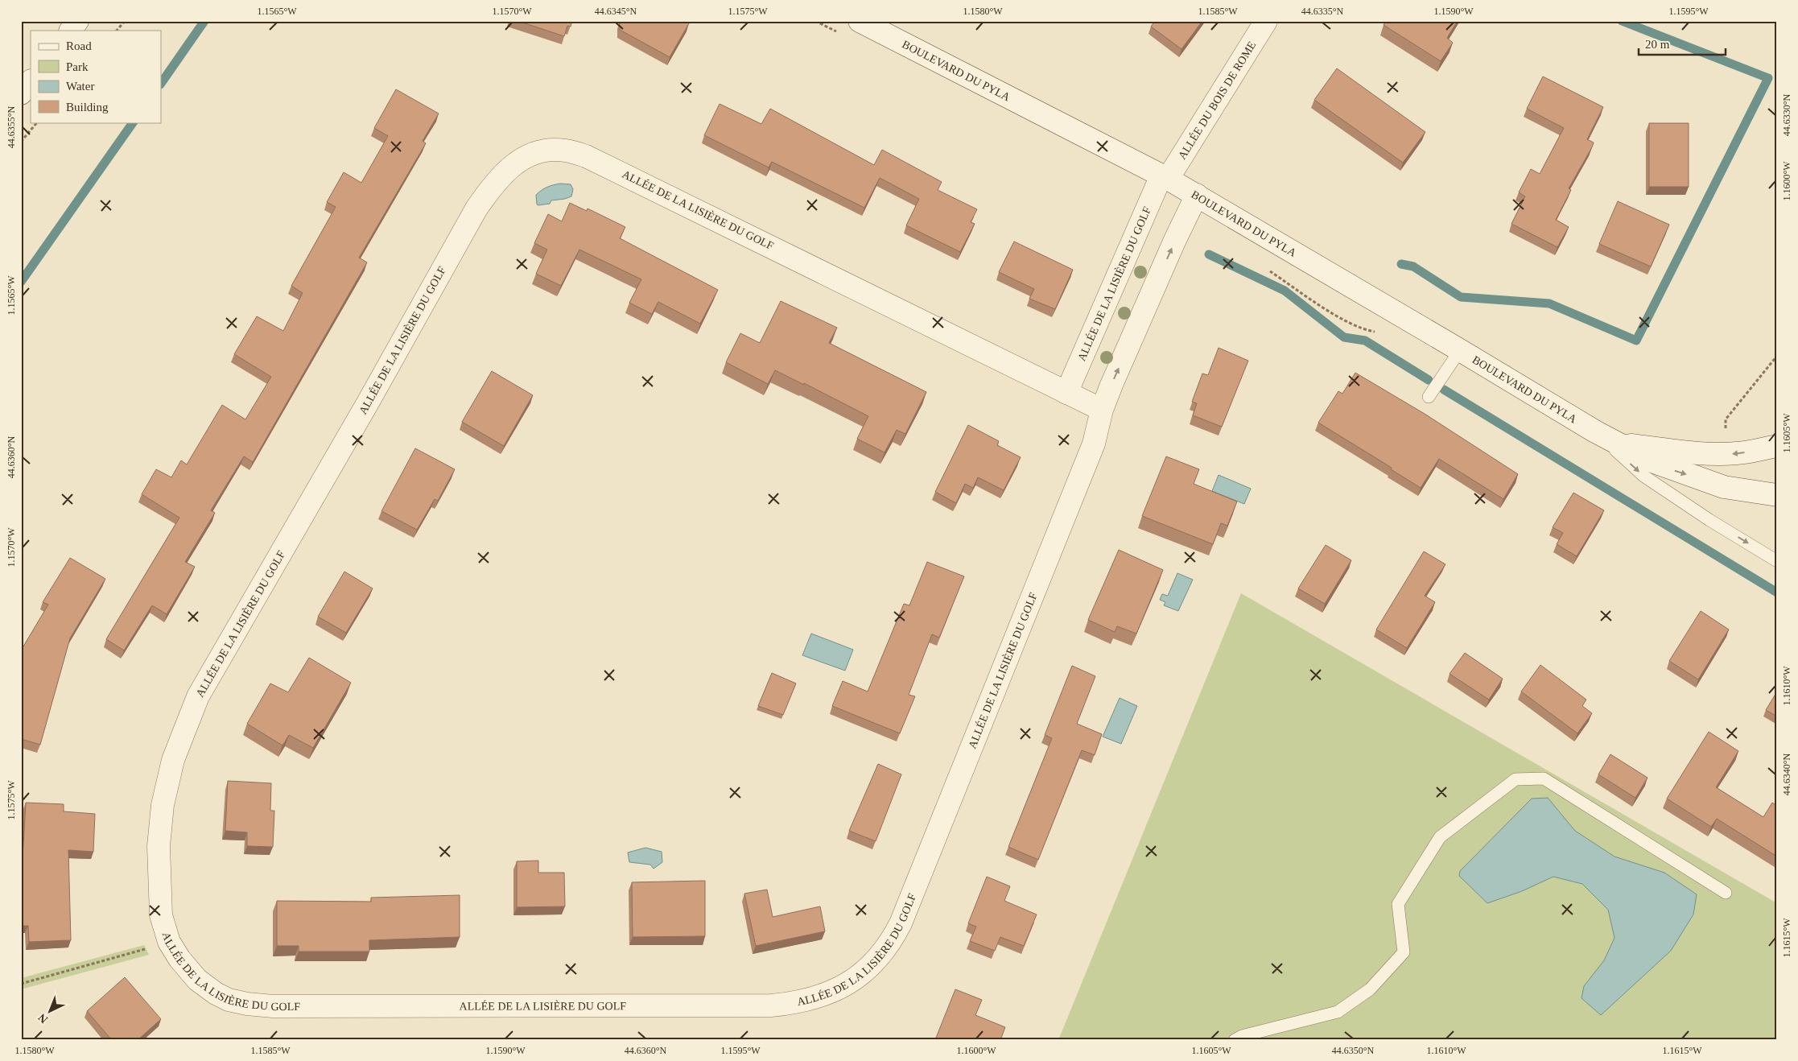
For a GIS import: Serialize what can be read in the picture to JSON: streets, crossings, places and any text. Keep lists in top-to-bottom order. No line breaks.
{"streets":{"street":["BOULEVARD DU PYLA","ALLÉE DU BOIS DE ROME","ALLÉE DE LA LISIÈRE DU GOLF"]},"crossings":[["BOULEVARD DU PYLA","ALLÉE DU BOIS DE ROME"],["BOULEVARD DU PYLA","ALLÉE DE LA LISIÈRE DU GOLF"],["ALLÉE DU BOIS DE ROME","ALLÉE DE LA LISIÈRE DU GOLF"]],"legend":["Road","Park","Water","Building"],"scale_bar":"20 m","north":"bottom left","coordinates":["1.1565°W","1.1570°W","44.6345°N","1.1575°W","1.1580°W","1.1585°W","44.6335°N","1.1590°W","1.1595°W","44.6330°N","44.6355°N","1.1600°W","1.1605°W","44.6360°N","1.1610°W","44.6340°N","1.1615°W","44.6350°N"]}
